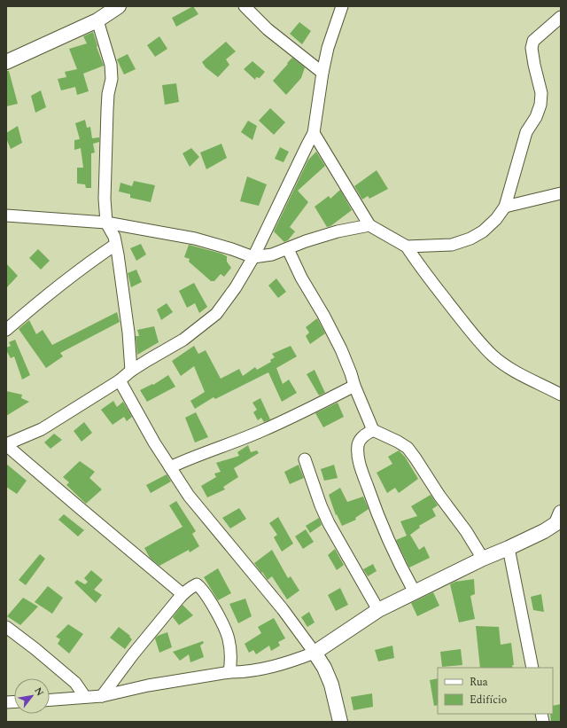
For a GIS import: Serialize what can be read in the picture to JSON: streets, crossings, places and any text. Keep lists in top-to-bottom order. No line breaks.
{"legend":["Rua","Edifício"],"north":"top right"}
